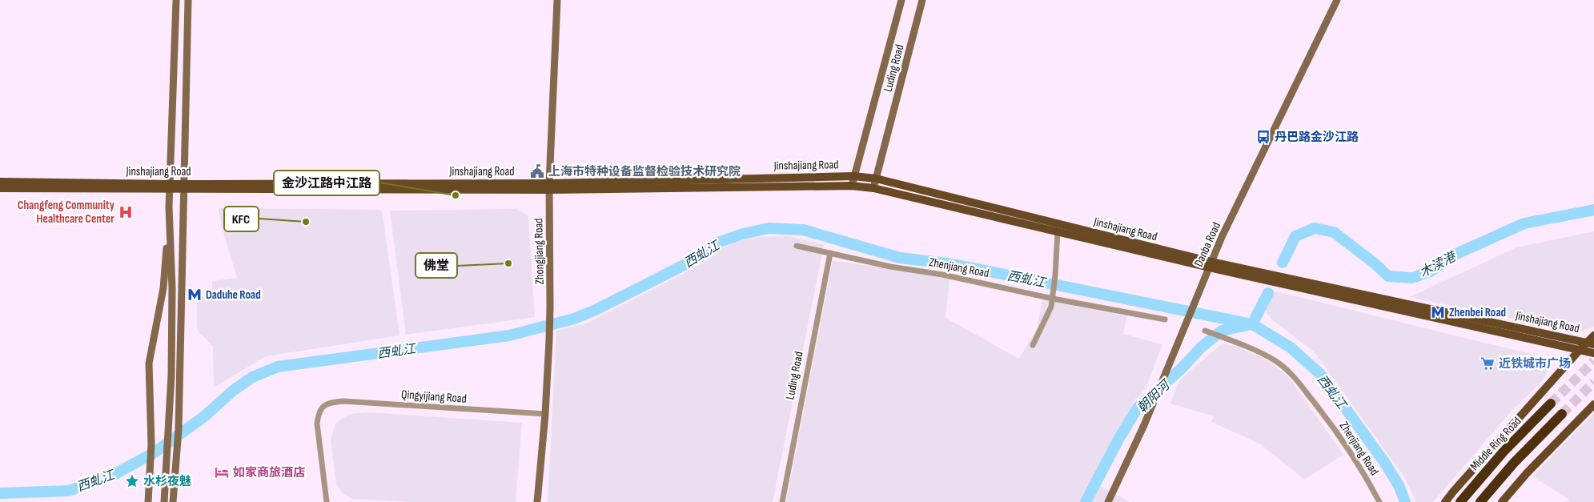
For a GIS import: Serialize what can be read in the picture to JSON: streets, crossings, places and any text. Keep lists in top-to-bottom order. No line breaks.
{"streets":{"highway":["Middle Ring Road"],"main road":["Luding Road","Jinshajiang Road","Danba Road","Zhongjiang Road"],"street":["Zhenjiang Road","Qingyijiang Road"]},"crossings":[["Luding Road","Jinshajiang Road"],["Luding Road","Zhenjiang Road"],["Jinshajiang Road","Danba Road"],["Jinshajiang Road","Zhongjiang Road"],["Zhongjiang Road","Qingyijiang Road"]],"water":["西虬江","木渎港","朝阳河"],"places":{"bus stop":["丹巴路金沙江路"],"public building":["上海市特种设备监督检验技术研究院"],"other":["金沙江路中江路","KFC","佛堂"],"hospital":["Changfeng Community Healthcare Center"],"metro station":["Daduhe Road","Zhenbei Road"],"supermarket":["近铁城市广场"],"hotel":["如家商旅酒店"],"place":["水杉夜魅"]}}
